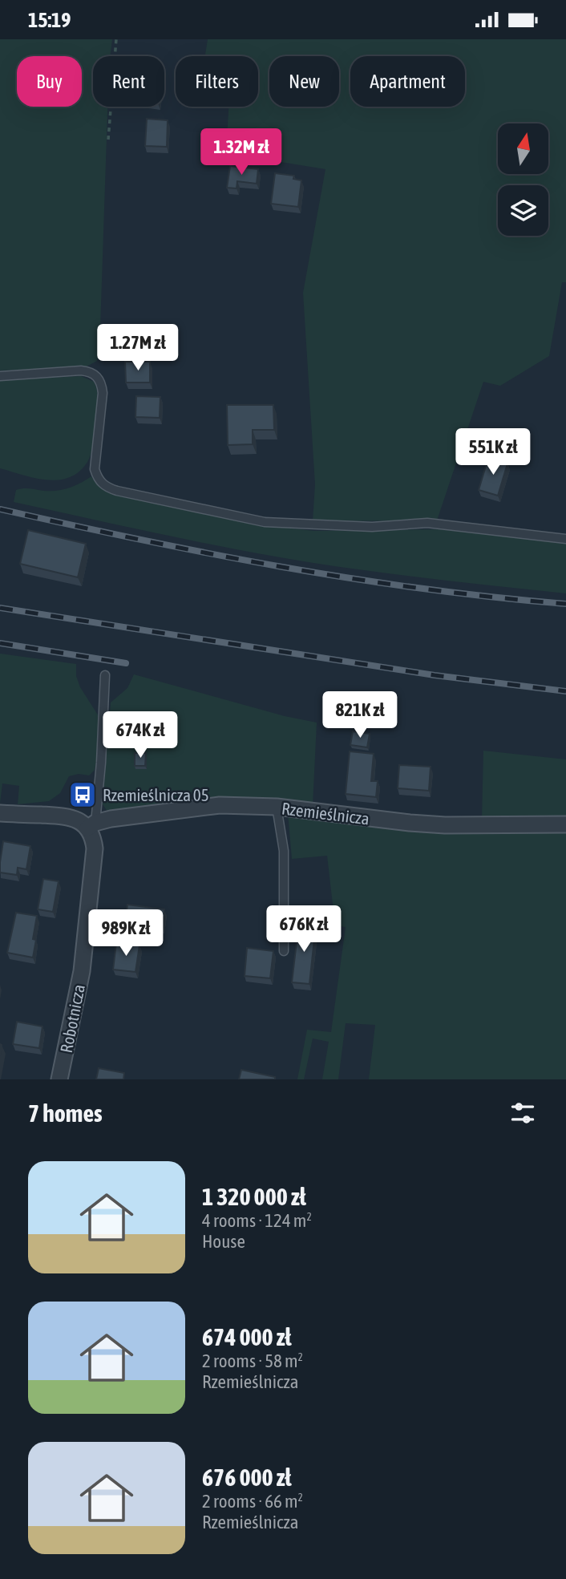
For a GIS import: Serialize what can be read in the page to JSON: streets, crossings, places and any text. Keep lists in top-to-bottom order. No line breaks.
{"streets":{"street":["Rzemieślnicza","Robotnicza"]},"crossings":[["Rzemieślnicza","Robotnicza"]],"places":{"bus stop":["Rzemieślnicza 05"]},"north":"top","page":{"status":"15:19","chip":["Buy","Rent","Filters","New","Apartment"],"price":["1.32M zł","1.27M zł","551K zł","821K zł","674K zł","676K zł","989K zł"],"heading":"7 homes","list":[{"name":"1 320 000 zł","note":"4 rooms · 124 m² · House"},{"name":"674 000 zł","note":"2 rooms · 58 m² · Rzemieślnicza"},{"name":"676 000 zł","note":"2 rooms · 66 m² · Rzemieślnicza"}]}}
